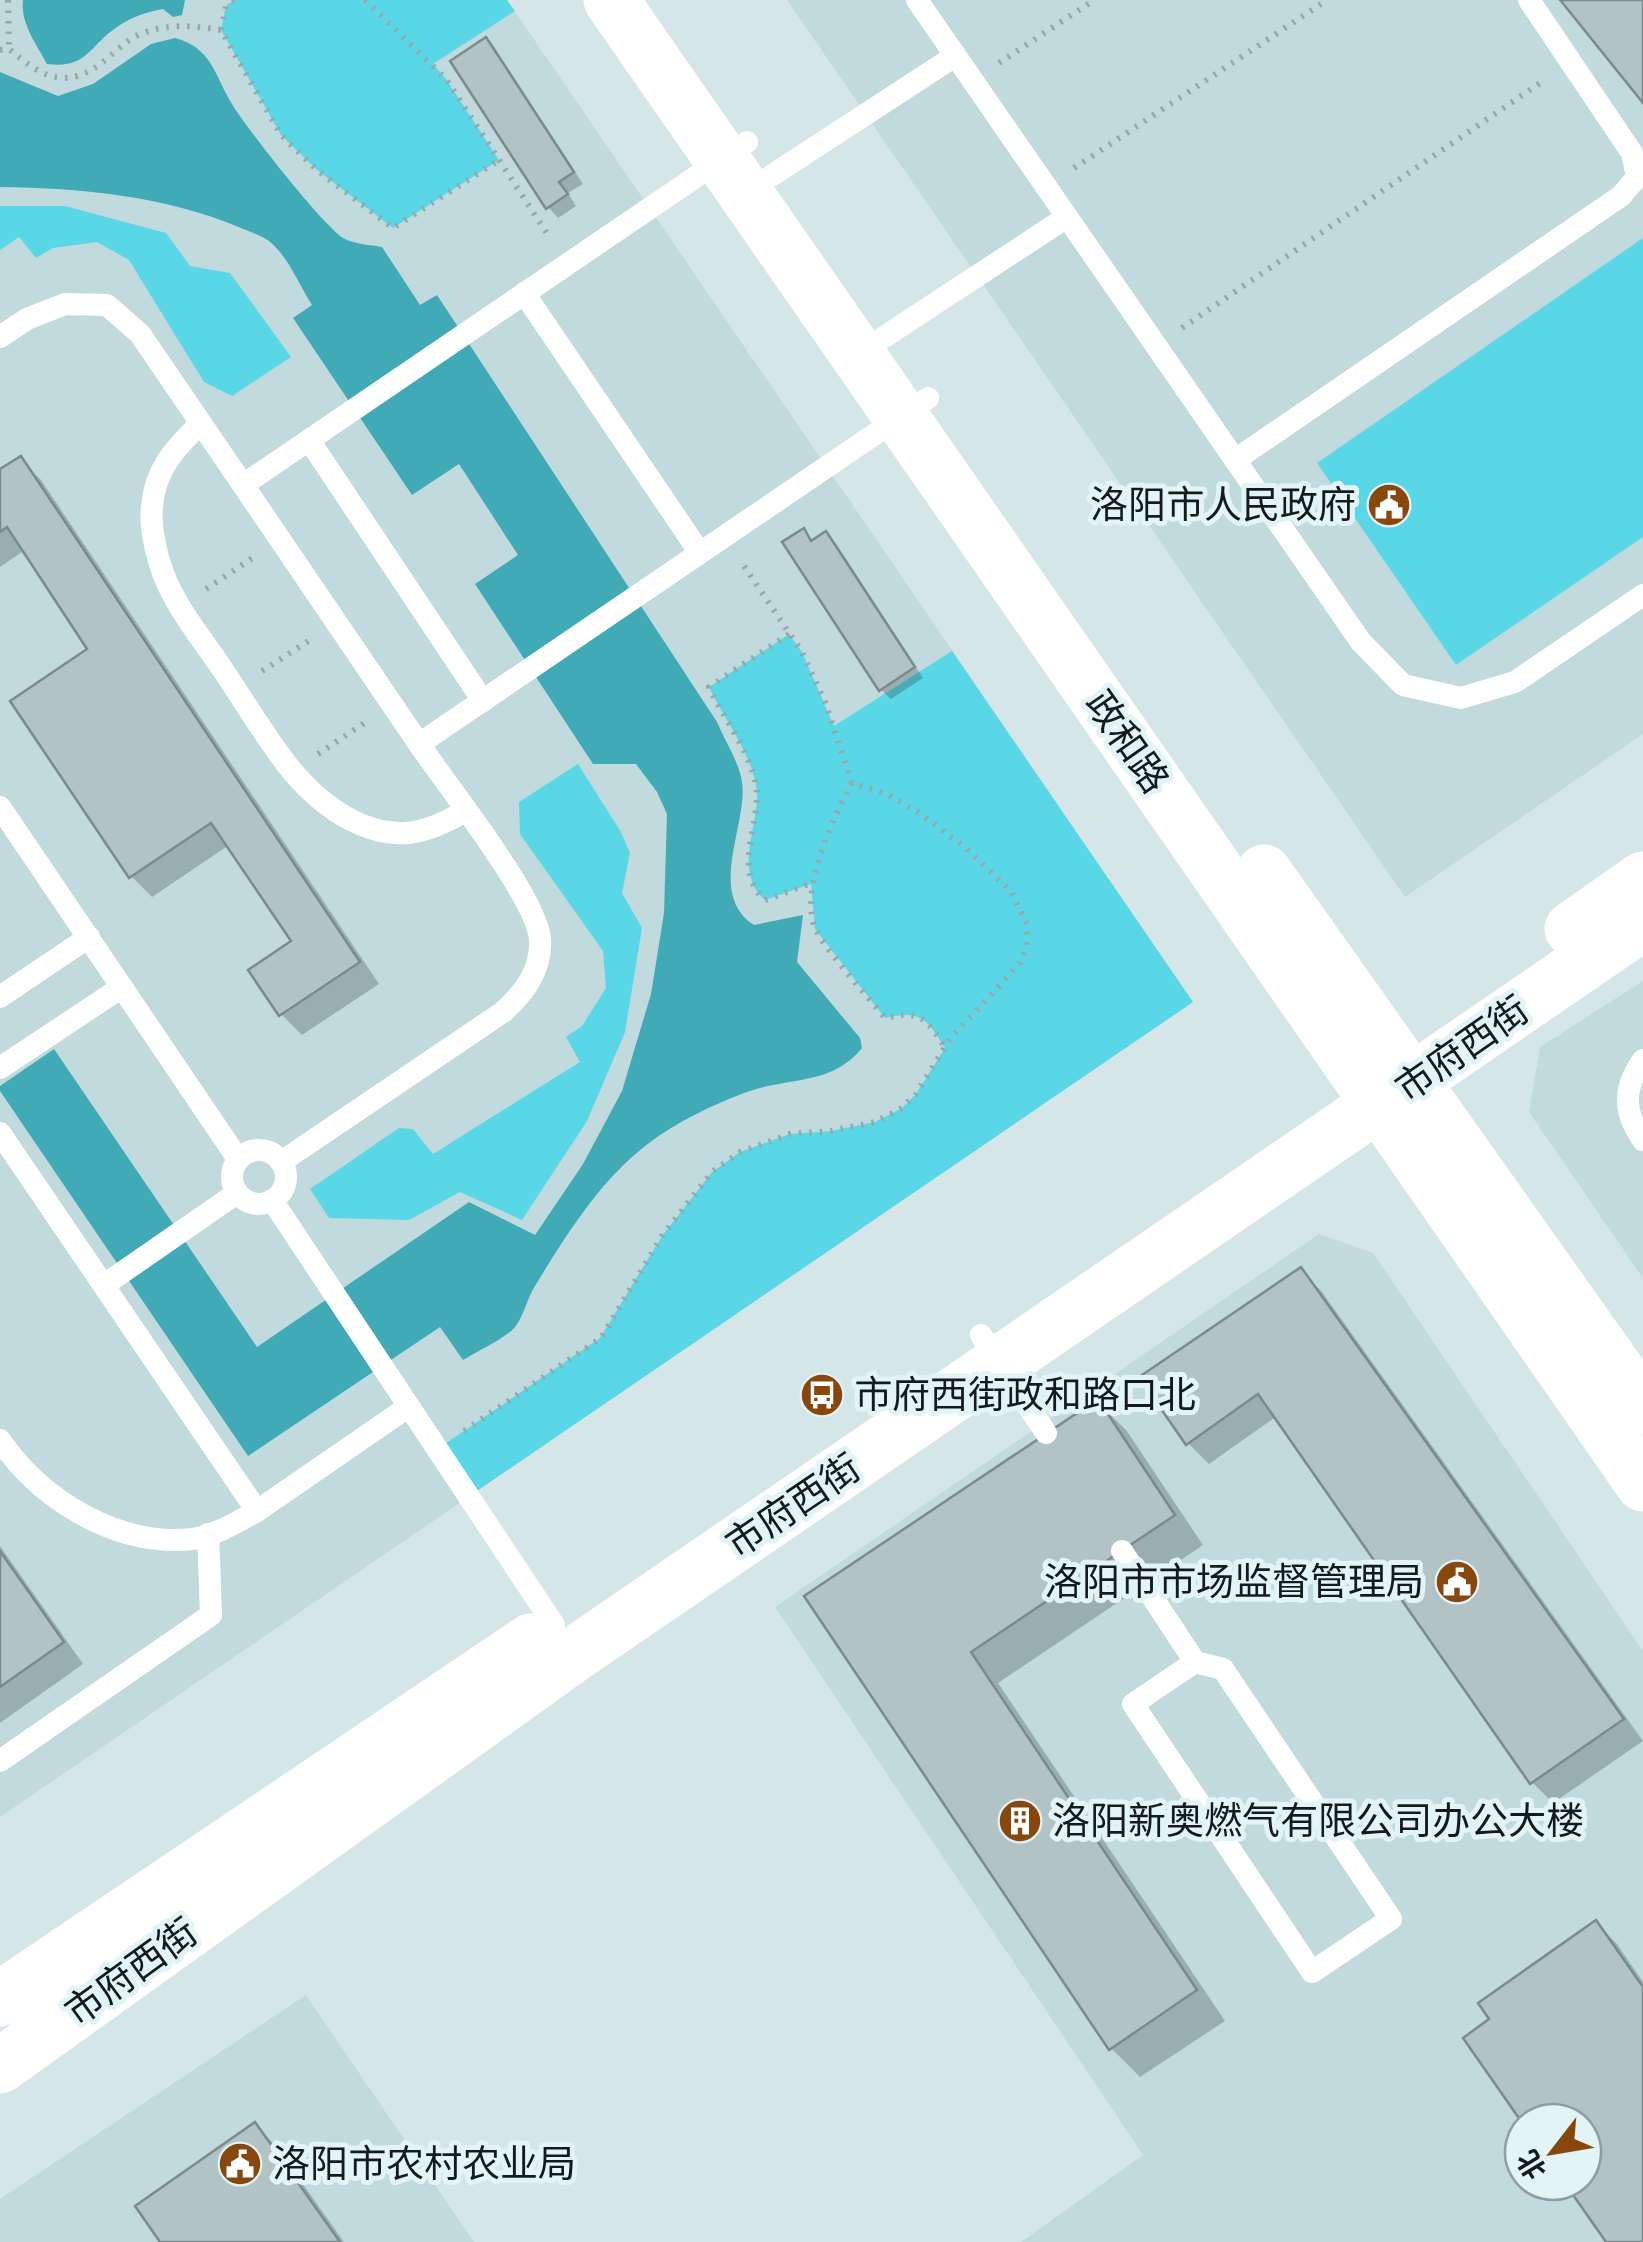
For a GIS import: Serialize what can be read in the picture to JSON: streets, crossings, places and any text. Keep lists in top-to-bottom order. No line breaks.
{"streets":{"street":["政和路","市府西街"]},"crossings":[["政和路","市府西街"]],"places":{"public building":["洛阳市人民政府","洛阳市市场监督管理局","洛阳市农村农业局"],"bus stop":["市府西街政和路口北"],"building":["洛阳新奥燃气有限公司办公大楼"]},"north":"bottom left"}
